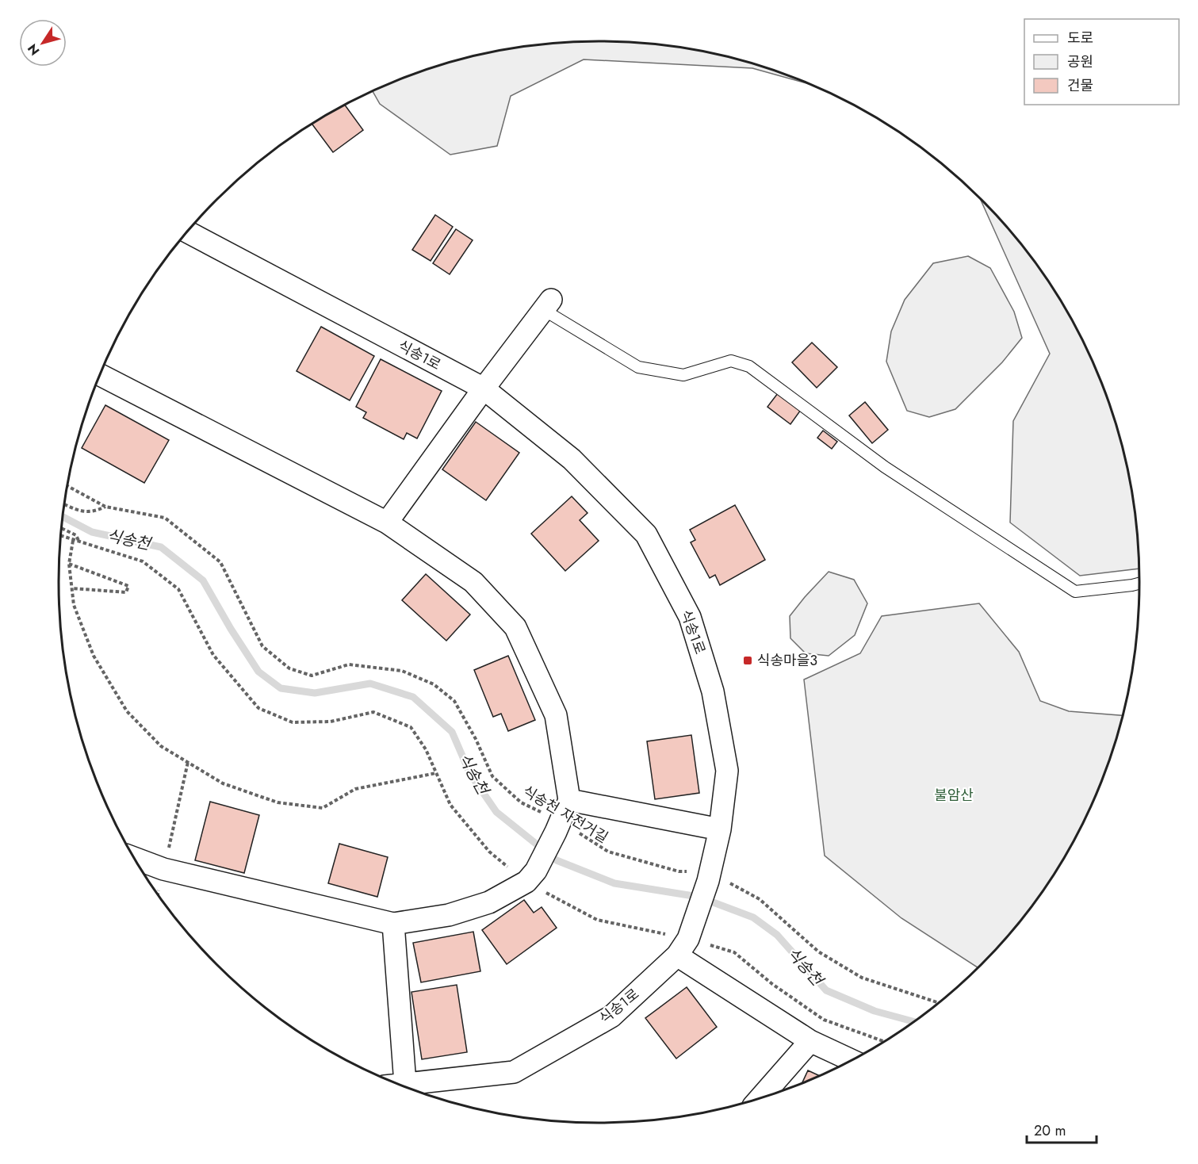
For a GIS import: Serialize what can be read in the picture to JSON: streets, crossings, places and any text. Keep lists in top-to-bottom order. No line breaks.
{"streets":{"street":["식송1로"],"path":["식송천 자전거길"]},"crossings":[["식송1로","식송천 자전거길"]],"water":["식송천"],"parks":["불암산"],"places":{"transit":["식송마을3"]},"legend":["도로","공원","건물"],"scale_bar":"20 m","north":"bottom left"}
